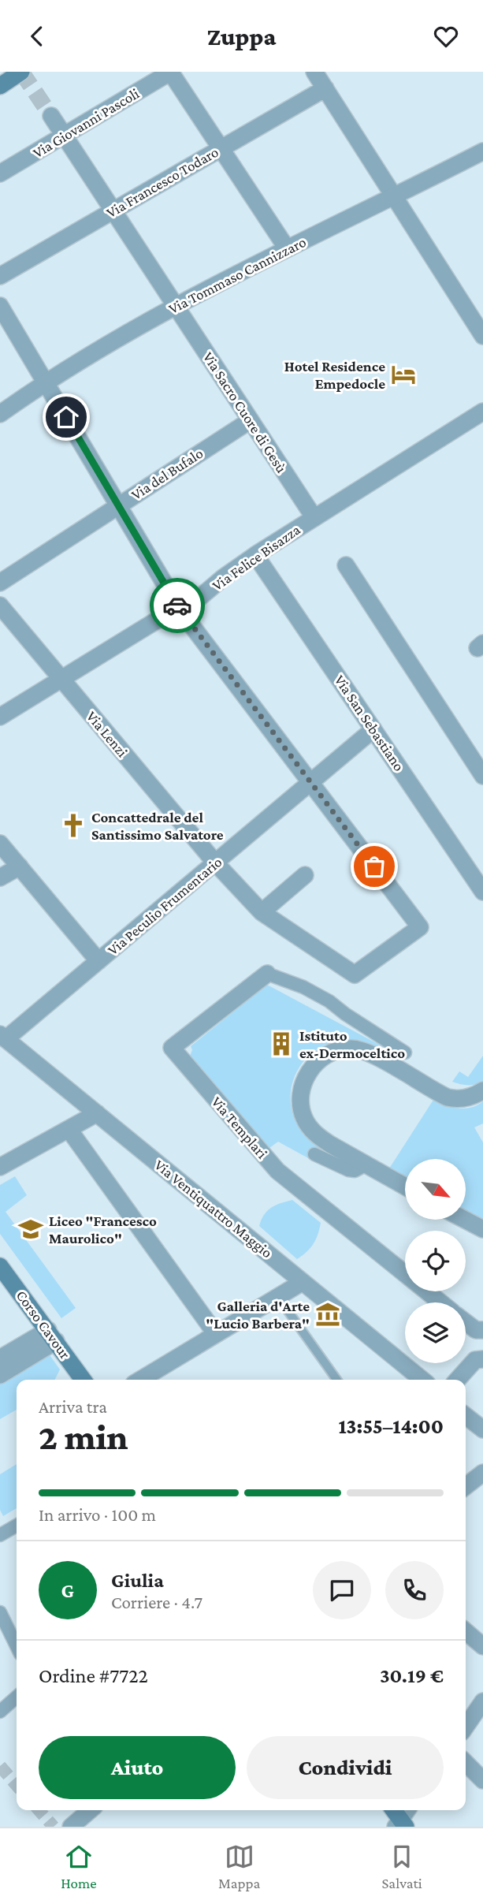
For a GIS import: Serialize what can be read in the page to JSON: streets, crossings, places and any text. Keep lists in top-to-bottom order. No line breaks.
{"streets":{"main road":["Corso Cavour"],"street":["Via Giovanni Pascoli","Via Francesco Todaro","Via Tommaso Cannizzaro","Via Sacro Cuore di Gesù","Via del Bufalo","Via Felice Bisazza","Via San Sebastiano","Via Lenzi","Via Peculio Frumentario","Via Templari","Via Ventiquattro Maggio"]},"crossings":[["Via Giovanni Pascoli","Via Sacro Cuore di Gesù"],["Via Francesco Todaro","Via Sacro Cuore di Gesù"],["Via Tommaso Cannizzaro","Via Sacro Cuore di Gesù"],["Via Sacro Cuore di Gesù","Via del Bufalo"],["Via Sacro Cuore di Gesù","Via Felice Bisazza"],["Via Felice Bisazza","Via San Sebastiano"],["Via Felice Bisazza","Via Lenzi"],["Via San Sebastiano","Via Peculio Frumentario"],["Via Lenzi","Via Peculio Frumentario"],["Via Peculio Frumentario","Via Ventiquattro Maggio"]],"places":{"hotel":["Hotel Residence Empedocle"],"church":["Concattedrale del Santissimo Salvatore"],"building":["Istituto ex-Dermoceltico"],"school or university":["Liceo \"Francesco Maurolico\""],"museum":["Galleria d'Arte \"Lucio Barbera\""]},"north":"bottom right","page":{"header":"Zuppa","heading":["2 min","Arriva tra","13:55–14:00"],"panel":["Giulia","Corriere · 4.7","Ordine #7722","30.19 €"],"bar":"In arrivo · 100 m","round":"G","buttons":["Aiuto","Condividi"],"tabs":["Home","Mappa","Salvati"]}}
